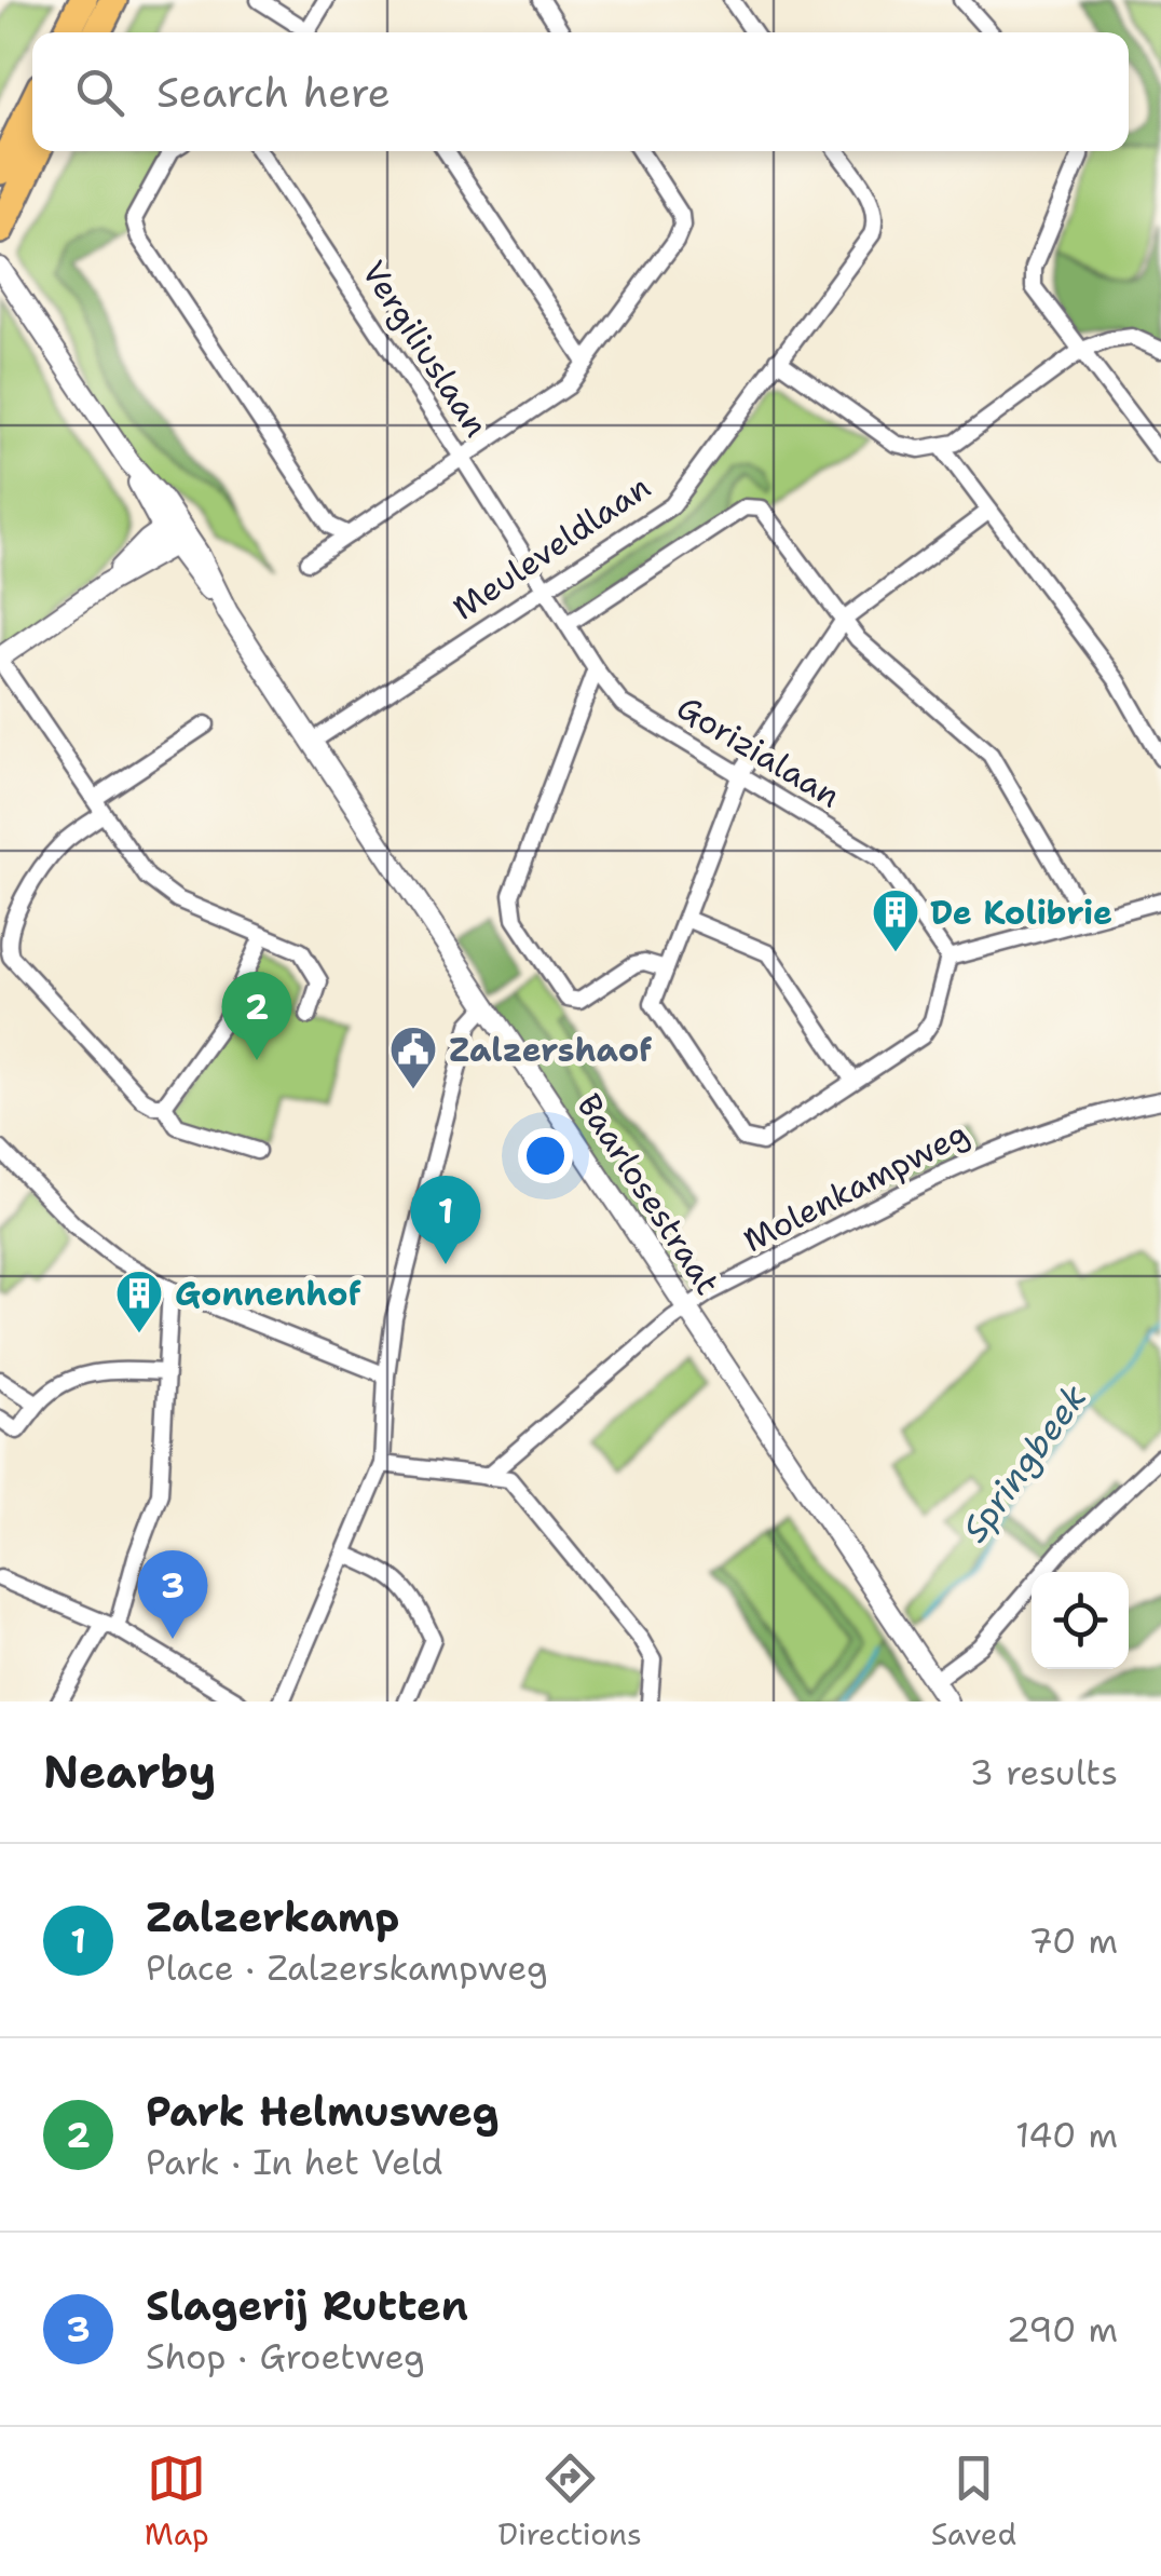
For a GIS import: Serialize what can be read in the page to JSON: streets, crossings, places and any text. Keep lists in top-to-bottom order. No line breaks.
{"streets":{"street":["Vergiliuslaan","Meuleveldlaan","Gorizialaan","Molenkampweg","Baarlosestraat"]},"crossings":[["Vergiliuslaan","Meuleveldlaan"],["Vergiliuslaan","Gorizialaan"],["Meuleveldlaan","Gorizialaan"],["Meuleveldlaan","Baarlosestraat"],["Molenkampweg","Baarlosestraat"]],"water":["Springbeek"],"places":{"building":["De Kolibrie","Gonnenhof"],"public building":["Zalzershaof"]},"page":{"search":"Search here","pins":["2","1","3"],"heading":["Nearby","3 results"],"list":[{"mark":"1","name":"Zalzerkamp","note":"Place · Zalzerskampweg","value":"70 m"},{"mark":"2","name":"Park Helmusweg","note":"Park · In het Veld","value":"140 m"},{"mark":"3","name":"Slagerij Rutten","note":"Shop · Groetweg","value":"290 m"}],"nav":["Map","Directions","Saved"]}}
